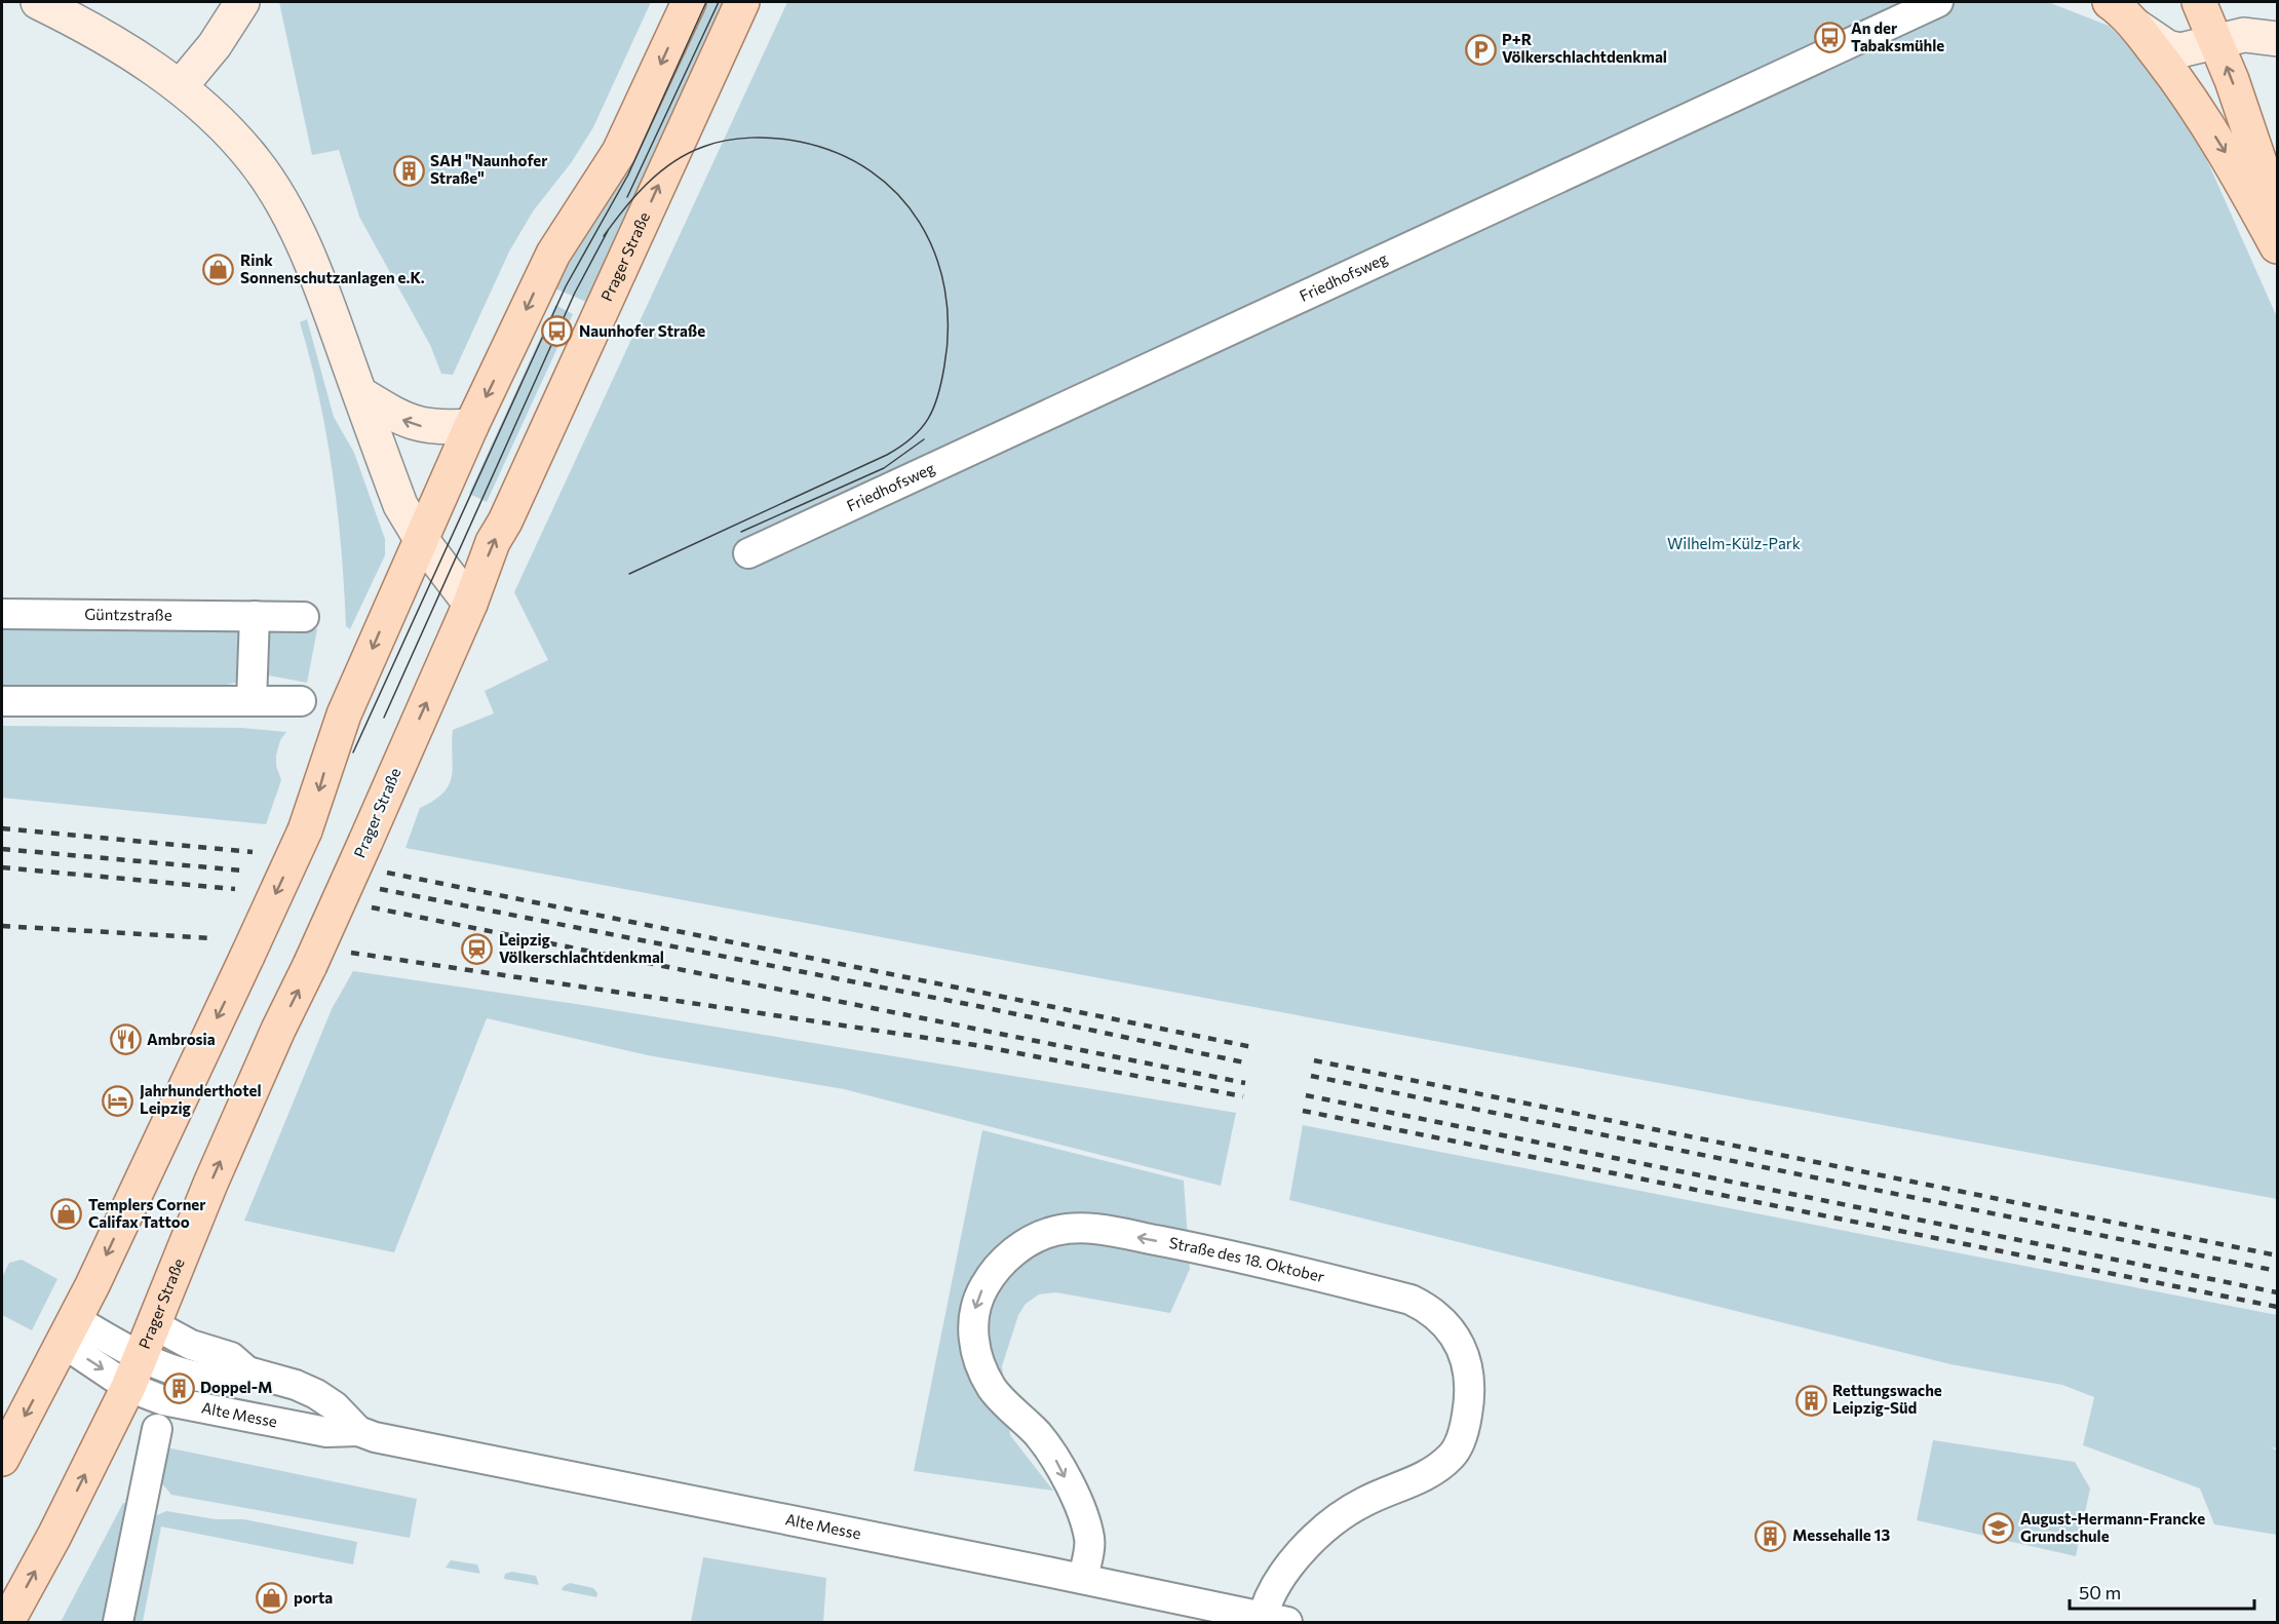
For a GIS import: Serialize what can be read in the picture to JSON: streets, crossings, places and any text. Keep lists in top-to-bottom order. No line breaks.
{"streets":{"main road":["Prager Straße"],"street":["Friedhofsweg","Güntzstraße","Straße des 18. Oktober","Alte Messe"]},"crossings":[["Prager Straße","Alte Messe"],["Straße des 18. Oktober","Alte Messe"]],"parks":["Wilhelm-Külz-Park"],"places":{"bus stop":["An der Tabaksmühle","Naunhofer Straße"],"parking":["P+R Völkerschlachtdenkmal"],"building":["SAH \"Naunhofer Straße\"","Doppel-M","Rettungswache Leipzig-Süd","Messehalle 13"],"shop":["Rink Sonnenschutzanlagen e.K.","Templers Corner Califax Tattoo","porta"],"station":["Leipzig Völkerschlachtdenkmal"],"restaurant":["Ambrosia"],"hotel":["Jahrhunderthotel Leipzig"],"school or university":["August-Hermann-Francke Grundschule"]},"scale_bar":"50 m"}
